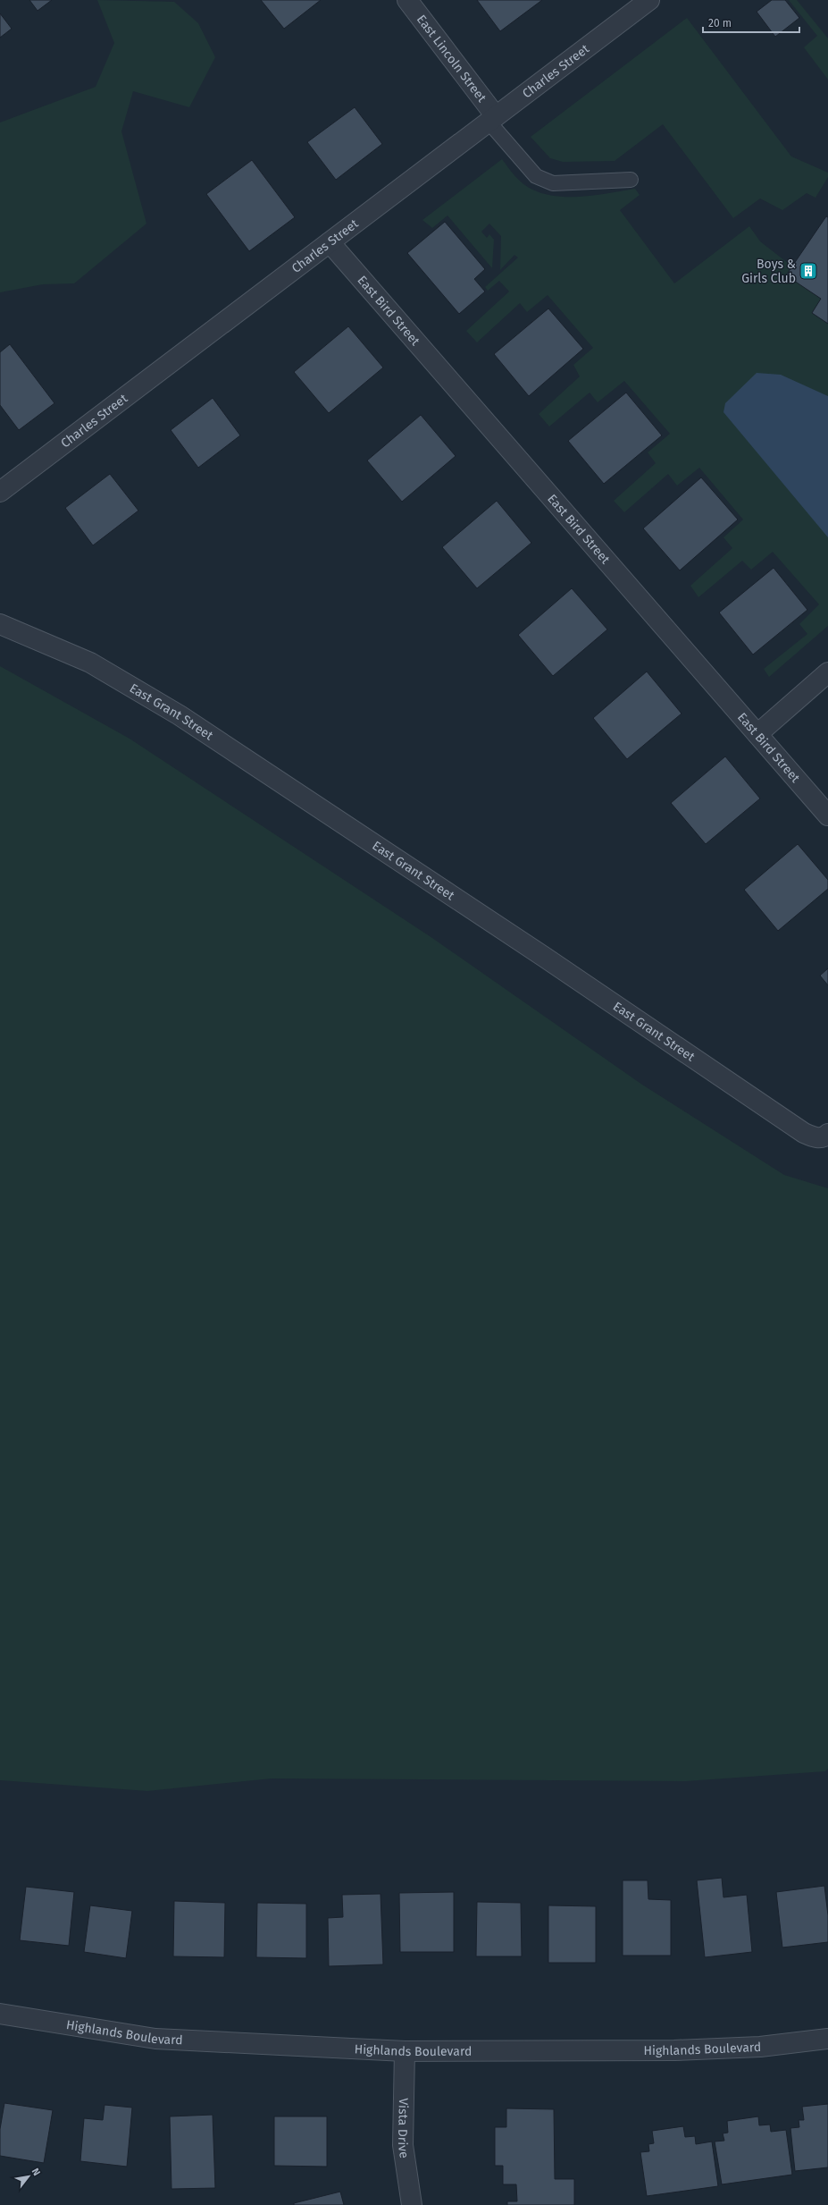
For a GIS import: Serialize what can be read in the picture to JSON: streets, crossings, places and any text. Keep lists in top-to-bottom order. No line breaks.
{"streets":{"street":["East Lincoln Street","Charles Street","East Bird Street","East Grant Street","Highlands Boulevard","Vista Drive"]},"crossings":[["East Lincoln Street","Charles Street"],["Charles Street","East Bird Street"],["Highlands Boulevard","Vista Drive"]],"places":{"building":["Boys & Girls Club"]},"scale_bar":"20 m","north":"top right"}
